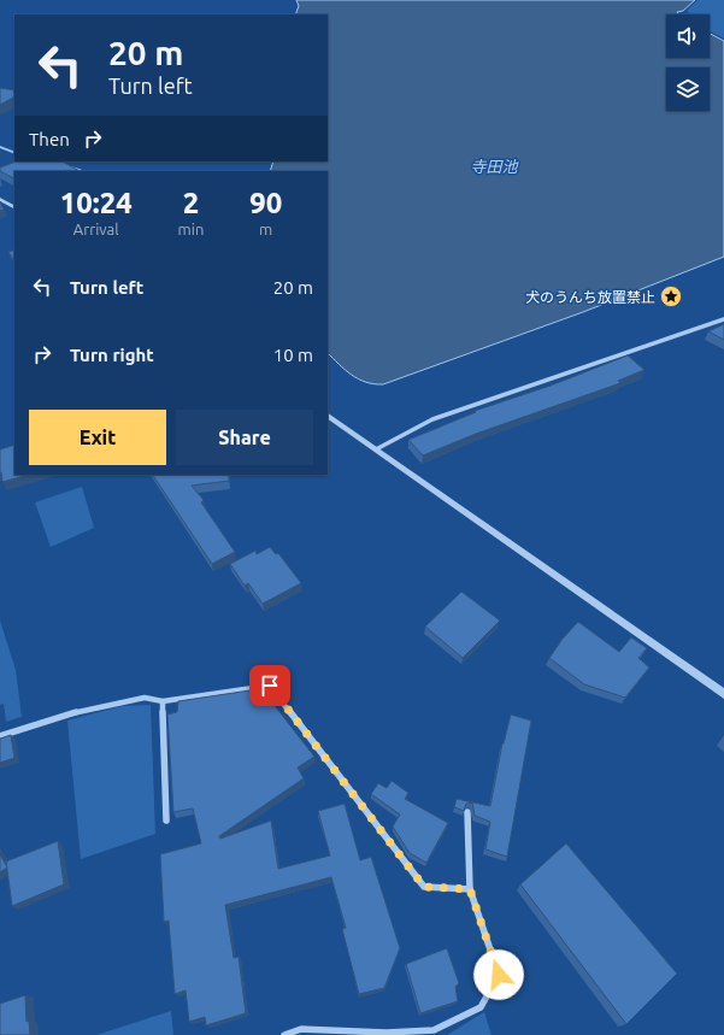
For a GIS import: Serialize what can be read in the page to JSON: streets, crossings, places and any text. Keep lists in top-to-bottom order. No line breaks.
{"water":["寺田池"],"places":{"place":["犬のうんち放置禁止"]},"page":{"turn":["20 m","Turn left"],"then":"Then","eta":["10:24","Arrival","2","min","90","m"],"list":[{"name":"Turn left","value":"20 m"},{"name":"Turn right","value":"10 m"}],"buttons":["Exit","Share"]}}
